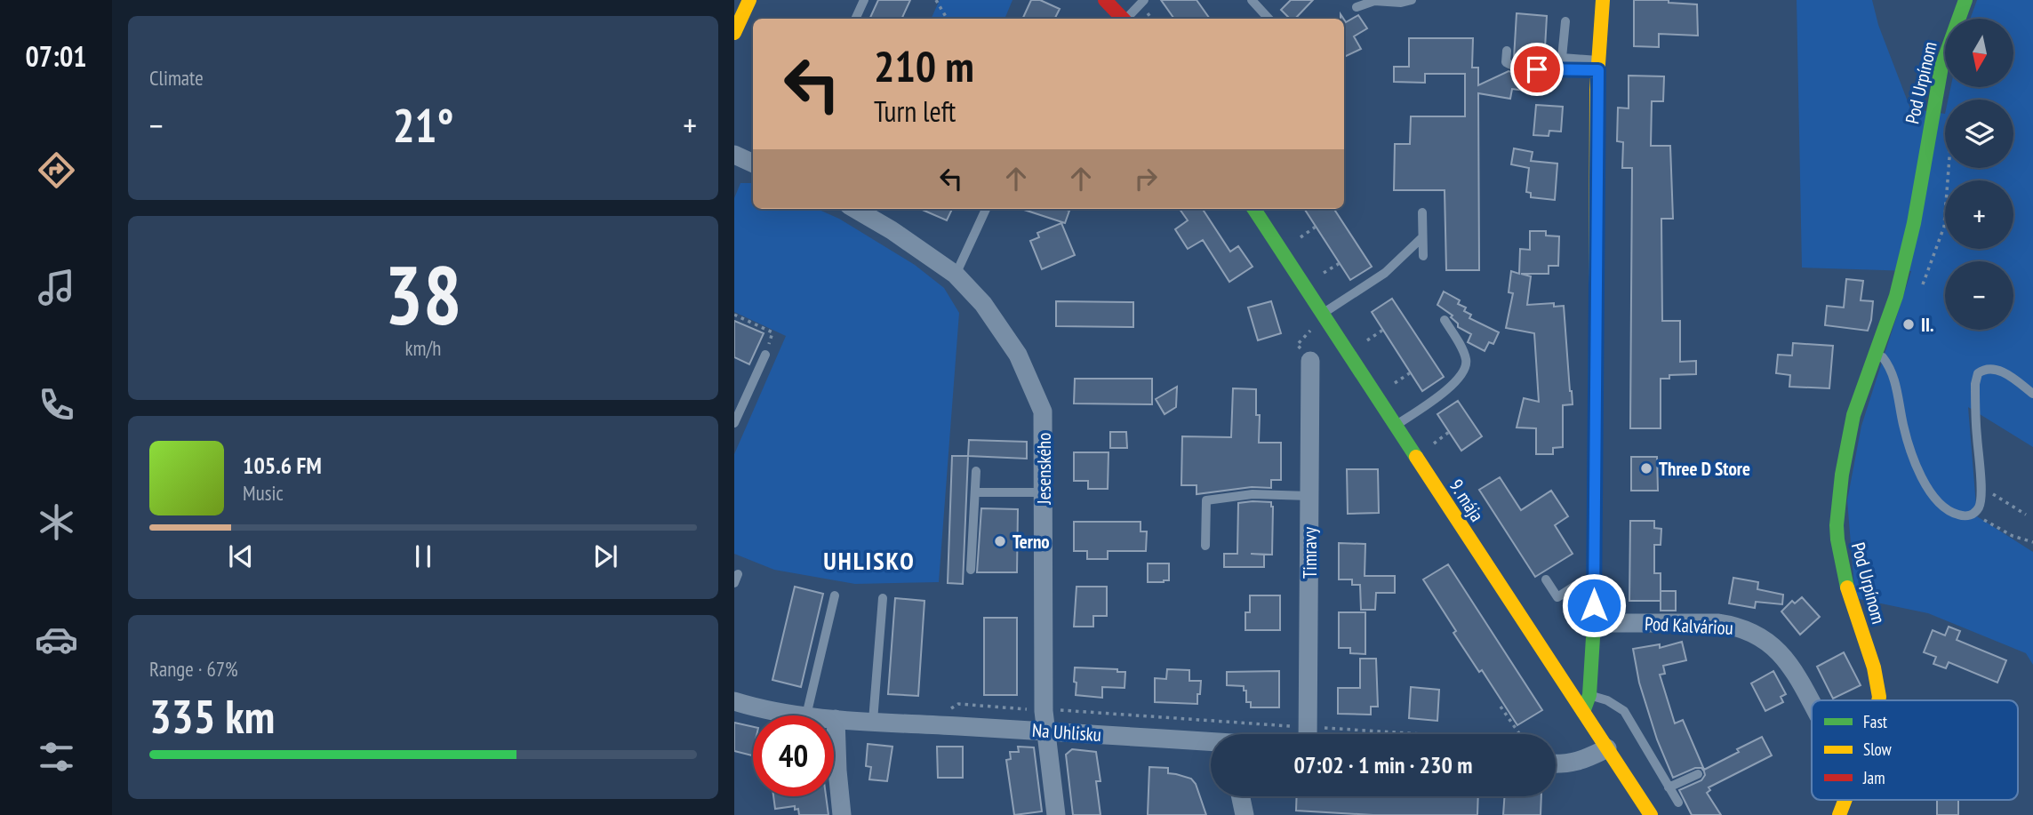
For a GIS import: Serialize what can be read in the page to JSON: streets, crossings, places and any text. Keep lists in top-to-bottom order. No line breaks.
{"streets":{"street":["Pod Urpínom","Jesenského","9. mája","Timravy","Pod Kalváriou","Na Uhlisku"]},"crossings":[["Jesenského","Na Uhlisku"]],"districts":["UHLISKO"],"places":["II.","Three D Store","Terno"],"legend":["Fast","Slow","Jam"],"north":"bottom","page":{"tabs":"07:01","tile":["Climate",["38","km/h"],["Range · 67%","335 km"]],"map_buttons":["+","−"],"turn":["210 m","Turn left"],"heat":["−","21°","+"],"song":["105.6 FM","Music"],"limit":"40","trip":"07:02 · 1 min · 230 m"}}
